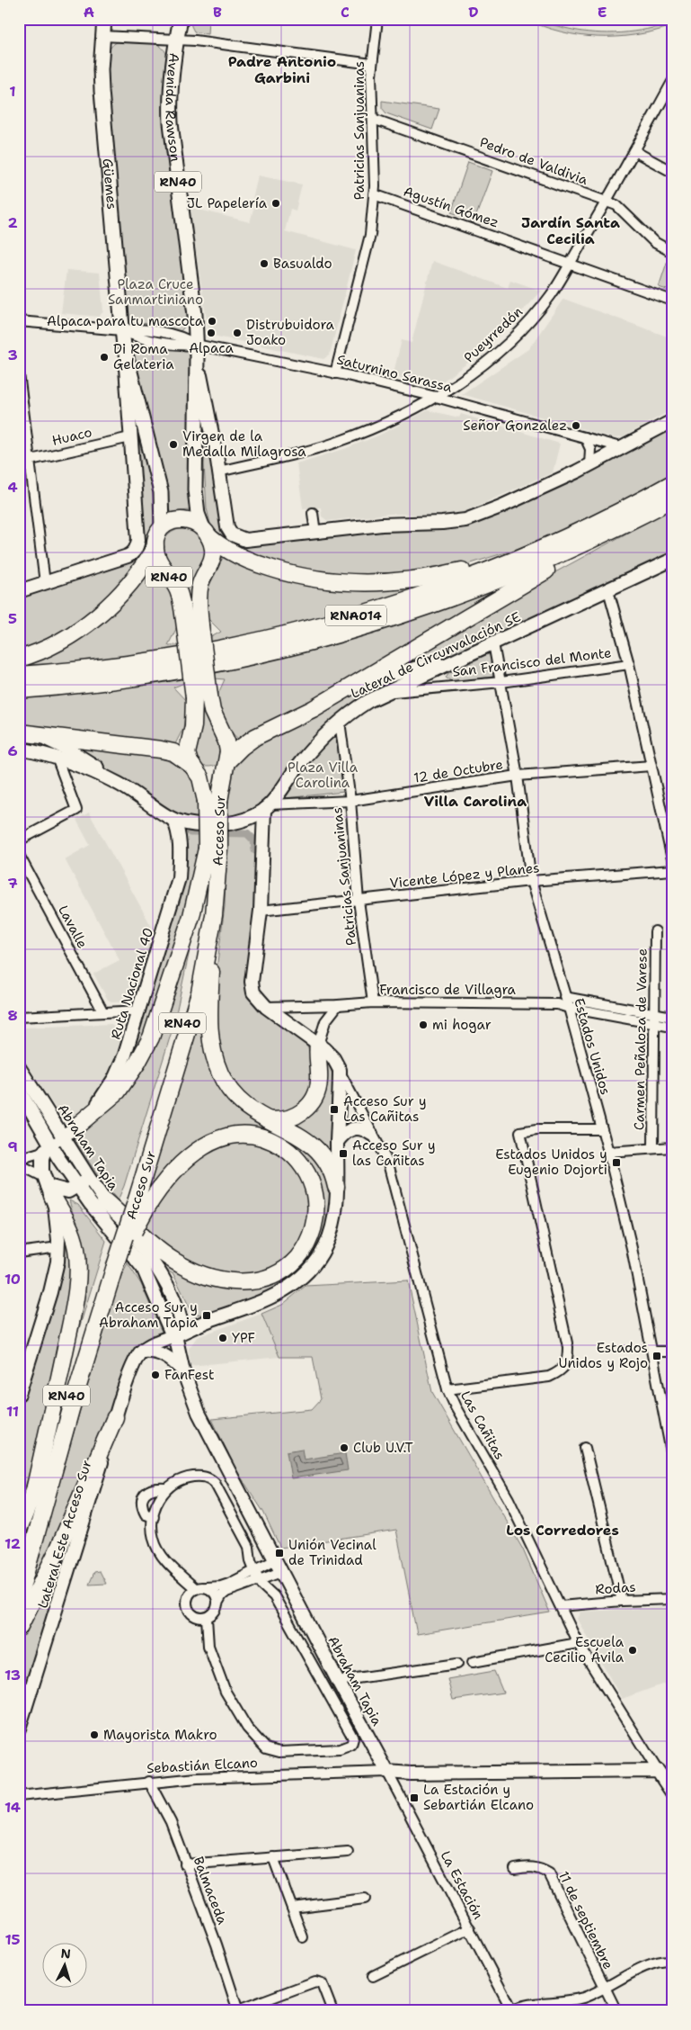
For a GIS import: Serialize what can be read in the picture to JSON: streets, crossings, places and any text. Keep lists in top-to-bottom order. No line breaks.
{"streets":{"highway":["RN40","RNA014","Acceso Sur"],"main road":["Avenida Rawson","Güemes"],"street":["Patricias Sanjuaninas","Pedro de Valdivia","Agustín Gómez","Pueyrredón","Saturnino Sarassa","Huaco","Lateral de Circunvalación SE","San Francisco del Monte","12 de Octubre","Vicente López y Planes","Lavalle","Ruta Nacional 40","Francisco de Villagra","Carmen Peñaloza de Varese","Estados Unidos","Abraham Tapia","Las Cañitas","Lateral Este Acceso Sur","Rodas","Sebastián Elcano","La Estación","Balmaceda","11 de septiembre"]},"crossings":[["Avenida Rawson","Pueyrredón"],["Avenida Rawson","Saturnino Sarassa"],["Avenida Rawson","Acceso Sur"],["Patricias Sanjuaninas","Pedro de Valdivia"],["Patricias Sanjuaninas","Agustín Gómez"],["Patricias Sanjuaninas","Saturnino Sarassa"],["Patricias Sanjuaninas","Lateral de Circunvalación SE"],["Patricias Sanjuaninas","12 de Octubre"],["Patricias Sanjuaninas","Vicente López y Planes"],["Patricias Sanjuaninas","Francisco de Villagra"],["Pedro de Valdivia","Pueyrredón"],["RN40","Güemes"],["RN40","Acceso Sur"],["Güemes","Saturnino Sarassa"],["Güemes","Huaco"],["Agustín Gómez","Pueyrredón"],["Pueyrredón","Saturnino Sarassa"],["Lateral de Circunvalación SE","San Francisco del Monte"],["Lateral de Circunvalación SE","12 de Octubre"],["Lateral de Circunvalación SE","Ruta Nacional 40"],["Lateral de Circunvalación SE","Estados Unidos"],["San Francisco del Monte","Estados Unidos"],["12 de Octubre","Estados Unidos"],["Vicente López y Planes","Estados Unidos"],["Ruta Nacional 40","Abraham Tapia"],["Francisco de Villagra","Carmen Peñaloza de Varese"],["Francisco de Villagra","Estados Unidos"],["Abraham Tapia","Sebastián Elcano"],["Abraham Tapia","La Estación"],["Las Cañitas","Rodas"],["Sebastián Elcano","La Estación"],["Sebastián Elcano","Balmaceda"]],"districts":["Padre Antonio Garbini","Jardín Santa Cecilia","Villa Carolina","Los Corredores"],"parks":["Plaza Cruce Sanmartiniano","Plaza Villa Carolina"],"places":{"other":["JL Papelería","Basualdo","Alpaca para tu mascota","Alpaca","Distrubuidora Joako","Di Roma Gelateria","Señor Gonzalez","Virgen de la Medalla Milagrosa","mi hogar","YPF","FanFest","Club U.V.T","Escuela Cecilio Ávila","Mayorista Makro"],"transit":["Acceso Sur y Las Cañitas","Acceso Sur y las Cañitas","Estados Unidos y Eugenio Dojorti","Acceso Sur y Abraham Tapia","Estados Unidos y Rojo","Unión Vecinal de Trinidad","La Estación y Sebartián Elcano"]},"north":"top","grid":{"columns":["A","B","C","D","E"],"rows":["1","2","3","4","5","6","7","8","9","10","11","12","13","14","15"]}}
